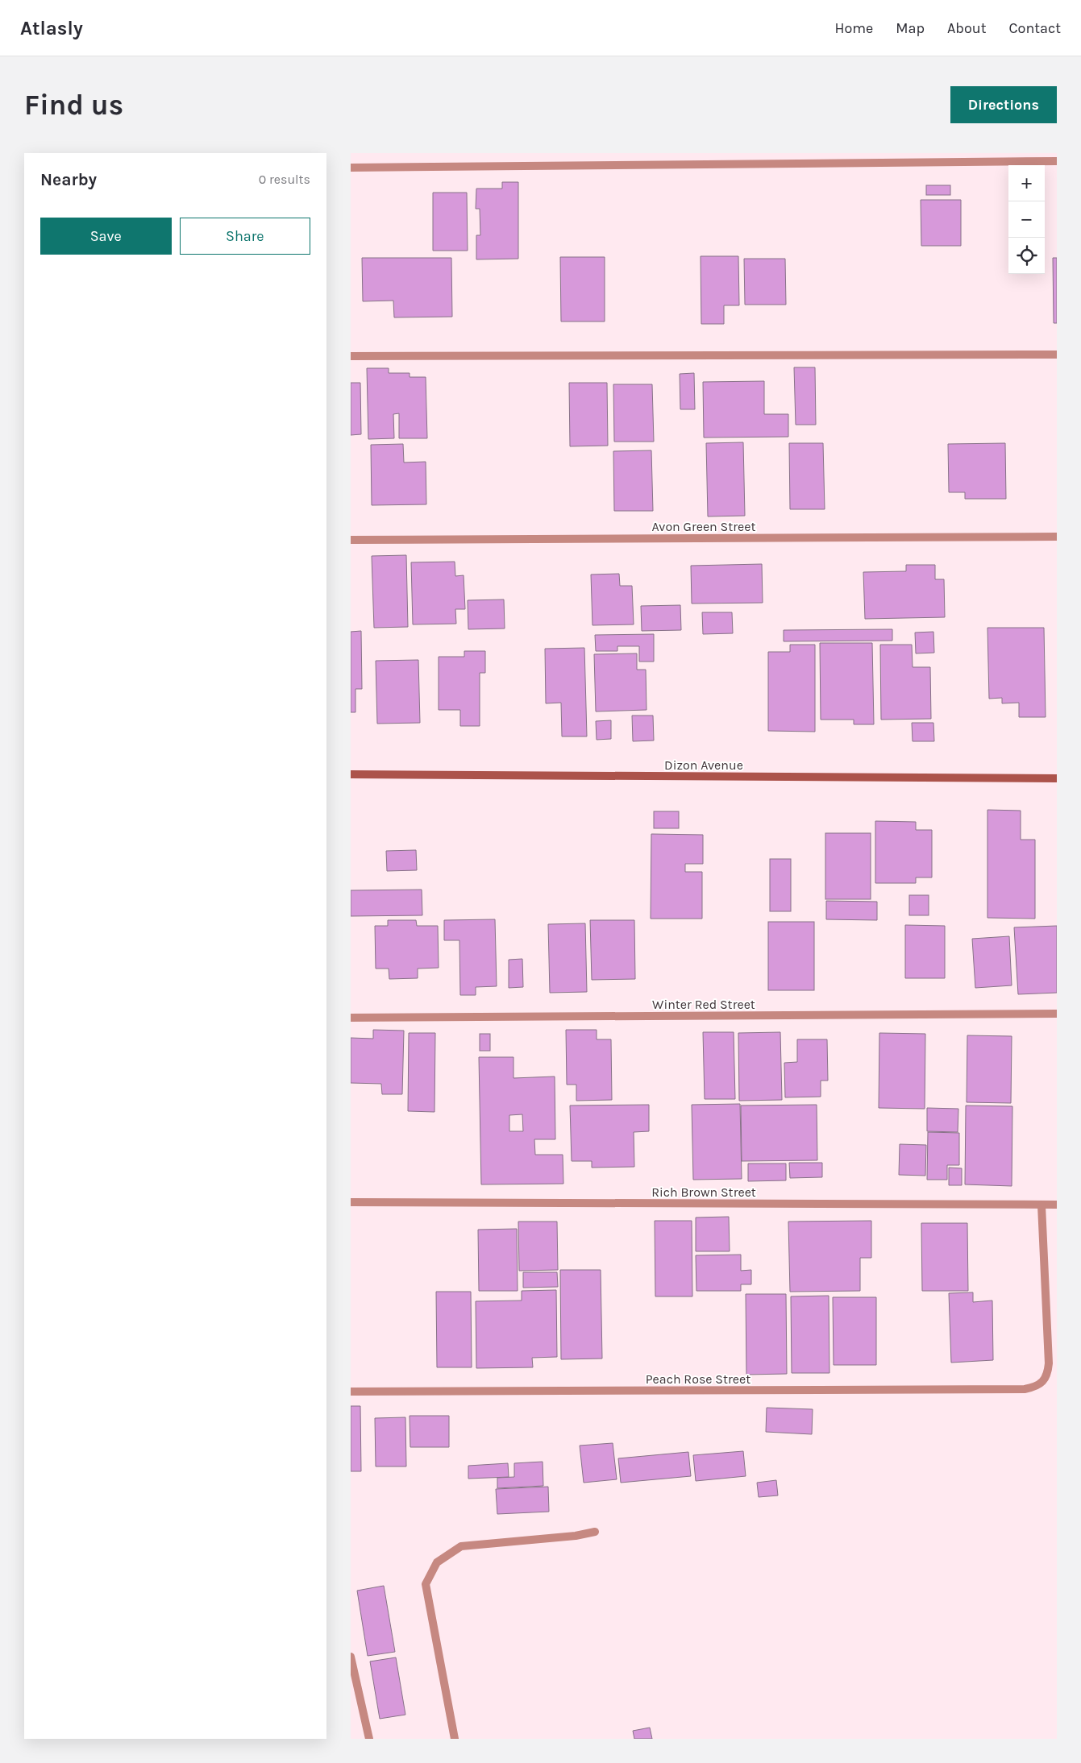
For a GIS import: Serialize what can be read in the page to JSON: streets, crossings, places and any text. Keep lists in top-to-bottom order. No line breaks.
{"streets":{"street":["Avon Green Street","Dizon Avenue","Winter Red Street","Rich Brown Street","Peach Rose Street"]},"crossings":[["Rich Brown Street","Peach Rose Street"]],"page":{"header":"Atlasly","nav":["Home","Map","About","Contact"],"buttons":["Directions",["Save","Share"]],"title":"Find us","heading":["Nearby","0 results"],"map_buttons":["+","−"]}}
